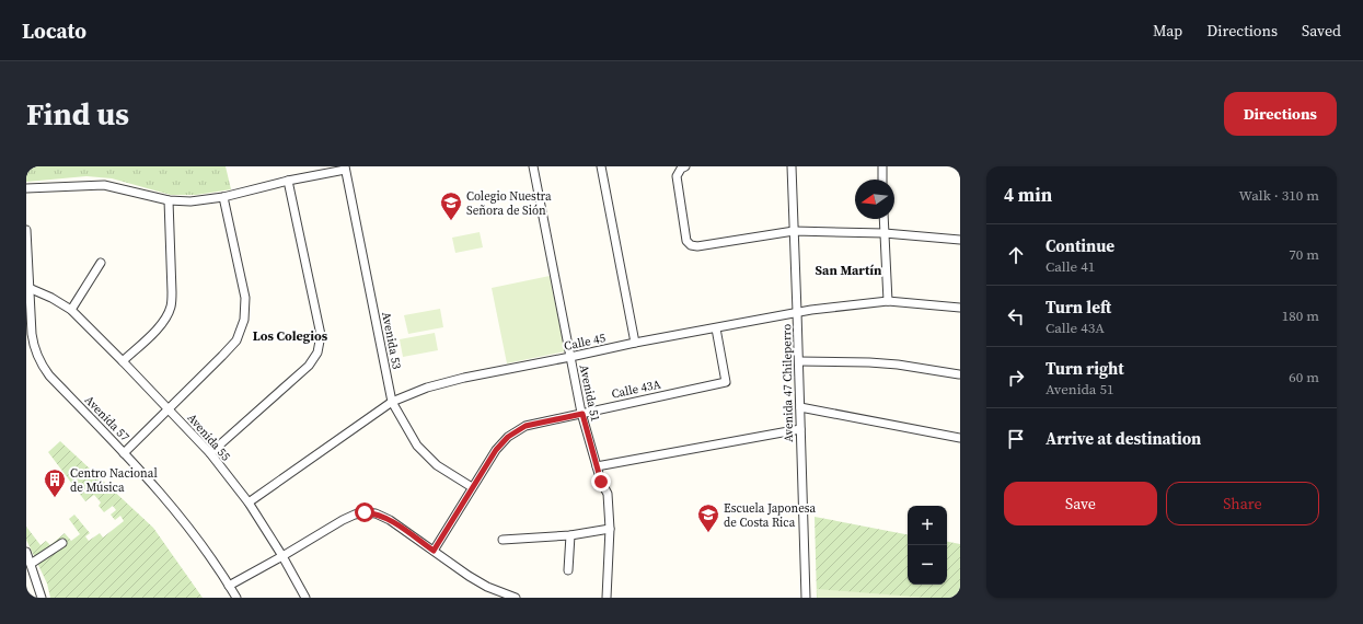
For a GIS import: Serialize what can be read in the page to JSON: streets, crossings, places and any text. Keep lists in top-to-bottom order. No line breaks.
{"streets":{"street":["Avenida 53","Calle 45","Avenida 47 Chileperro","Calle 43A","Avenida 51","Avenida 57","Avenida 55"]},"crossings":[["Avenida 53","Calle 45"],["Avenida 53","Calle 43A"],["Calle 45","Avenida 47 Chileperro"],["Calle 45","Calle 43A"],["Calle 45","Avenida 51"],["Calle 45","Avenida 55"],["Calle 43A","Avenida 51"],["Avenida 57","Avenida 55"]],"districts":["San Martín","Los Colegios"],"places":{"school or university":["Colegio Nuestra Señora de Sión","Escuela Japonesa de Costa Rica"],"building":["Centro Nacional de Música"]},"north":"left","page":{"header":"Locato","nav":["Map","Directions","Saved"],"buttons":["Directions",["Save","Share"]],"title":"Find us","heading":["4 min","Walk · 310 m"],"list":[["Continue","Calle 41","70 m"],["Turn left","Calle 43A","180 m"],["Turn right","Avenida 51","60 m"],"Arrive at destination"],"map_buttons":["+","−"]}}
